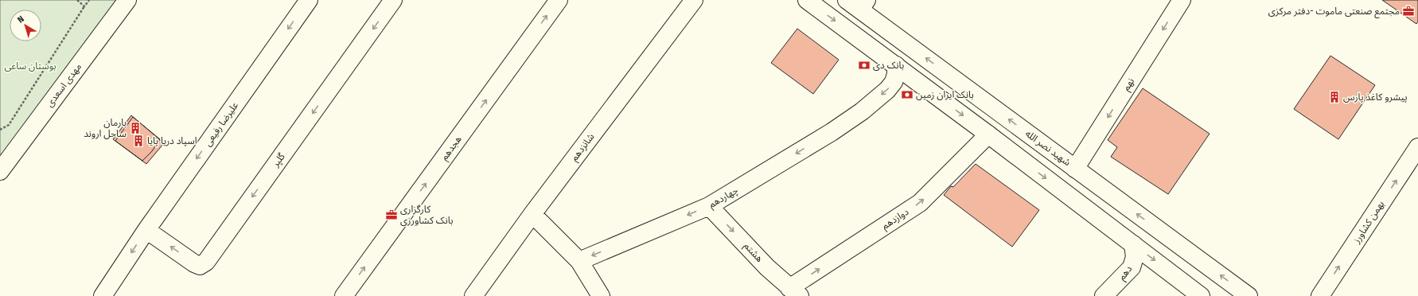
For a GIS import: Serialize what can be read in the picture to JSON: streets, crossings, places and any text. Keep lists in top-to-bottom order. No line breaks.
{"streets":{"street":["نهم","مهدی اسعدی","علیرضا رفیعی","شانزدهم","هجدهم","شهید نصر الله","گلپر","چهاردهم","دوازدهم","بهمن کشاورز","هشتم","دهم"]},"crossings":[["نهم","شهید نصر الله"],["علیرضا رفیعی","گلپر"],["چهاردهم","هشتم"],["دوازدهم","هشتم"]],"one_way":["نهم","علیرضا رفیعی","هجدهم","گلپر","چهاردهم","دوازدهم","بهمن کشاورز","هشتم"],"parks":["بوستان ساعی"],"places":{"office":["مجتمع صنعتی ماموت -دفتر مرکزی","کارگزاری بانک کشاورزی"],"bank":["بانک دی","بانک ایران زمین"],"building":["پیشرو کاغذ پارس","بارمان ساحل اروند","اسپاد دریا پایا"]},"north":"top left"}
